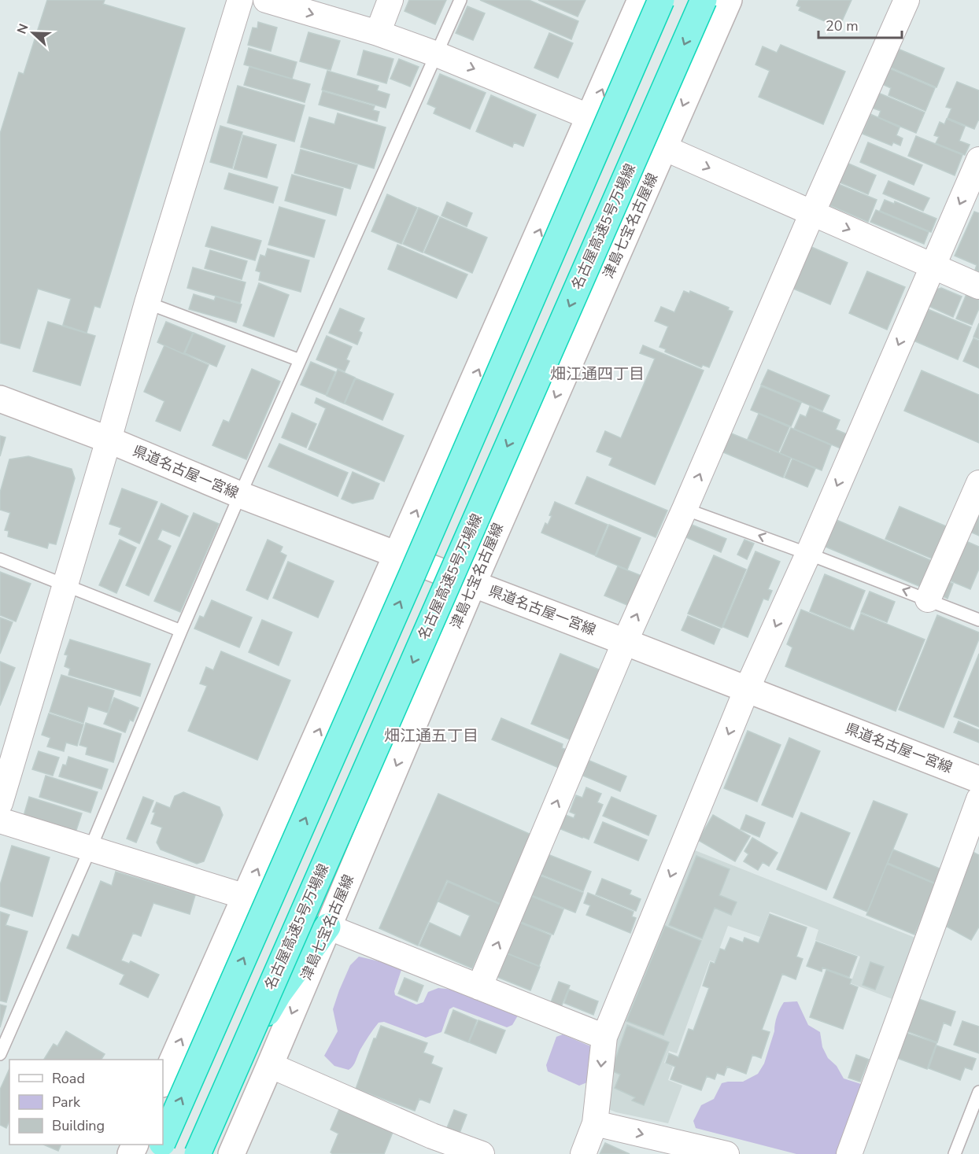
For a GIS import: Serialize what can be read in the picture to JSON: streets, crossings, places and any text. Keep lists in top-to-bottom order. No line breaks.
{"streets":{"highway":["名古屋高速5号万場線"],"main road":["津島七宝名古屋線","県道名古屋一宮線"]},"crossings":[["津島七宝名古屋線","県道名古屋一宮線"]],"districts":["畑江通四丁目","畑江通五丁目"],"legend":["Road","Park","Building"],"scale_bar":"20 m","north":"left"}
